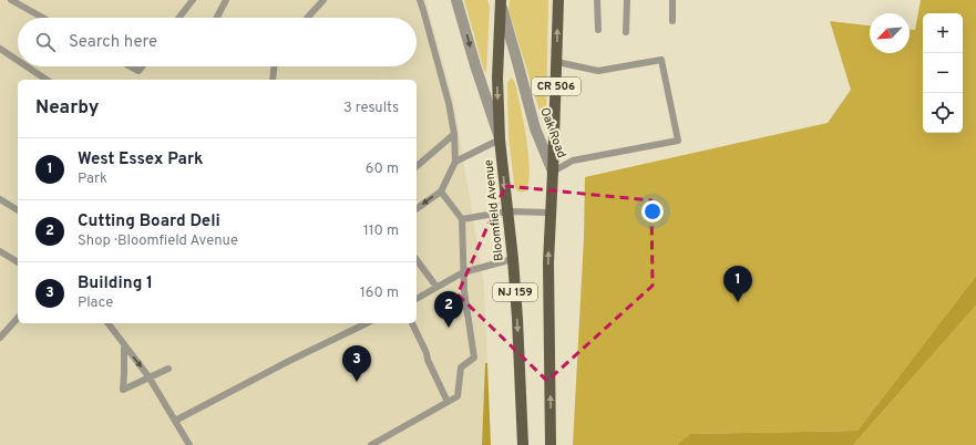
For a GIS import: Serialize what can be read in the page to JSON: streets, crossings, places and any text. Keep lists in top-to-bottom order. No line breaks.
{"streets":{"main road":["CR 506","Bloomfield Avenue","NJ 159"],"street":["Oak Road"]},"crossings":[["CR 506","Oak Road"],["CR 506","NJ 159"],["Oak Road","Bloomfield Avenue"],["Oak Road","NJ 159"],["Bloomfield Avenue","NJ 159"]],"north":"bottom left","page":{"map_buttons":["+","−"],"search":"Search here","heading":["Nearby","3 results"],"list":[{"mark":"1","name":"West Essex Park","note":"Park","value":"60 m"},{"mark":"2","name":"Cutting Board Deli","note":"Shop · Bloomfield Avenue","value":"110 m"},{"mark":"3","name":"Building 1","note":"Place","value":"160 m"}],"pins":["1","2","3"]}}
